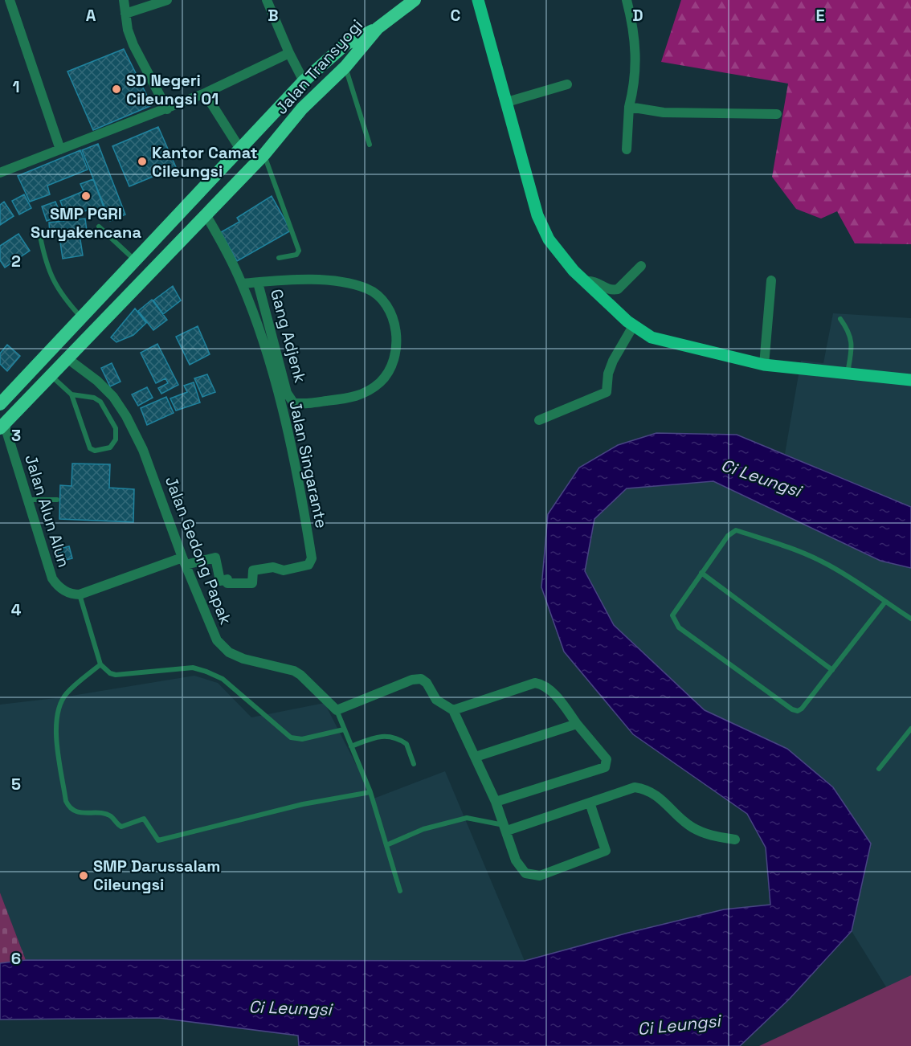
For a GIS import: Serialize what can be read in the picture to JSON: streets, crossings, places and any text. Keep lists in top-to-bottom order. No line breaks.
{"streets":{"highway":["Jalan Transyogi"],"street":["Gang Adjenk","Jalan Singarante","Jalan Alun Alun","Jalan Gedong Papak"]},"crossings":[["Jalan Transyogi","Jalan Singarante"],["Jalan Transyogi","Jalan Alun Alun"],["Jalan Transyogi","Jalan Gedong Papak"],["Gang Adjenk","Jalan Singarante"],["Jalan Singarante","Jalan Gedong Papak"]],"water":["Ci Leungsi"],"places":["SD Negeri Cileungsi 01","Kantor Camat Cileungsi","SMP PGRI Suryakencana","SMP Darussalam Cileungsi"],"grid":{"columns":["A","B","C","D","E"],"rows":["1","2","3","4","5","6"]}}
